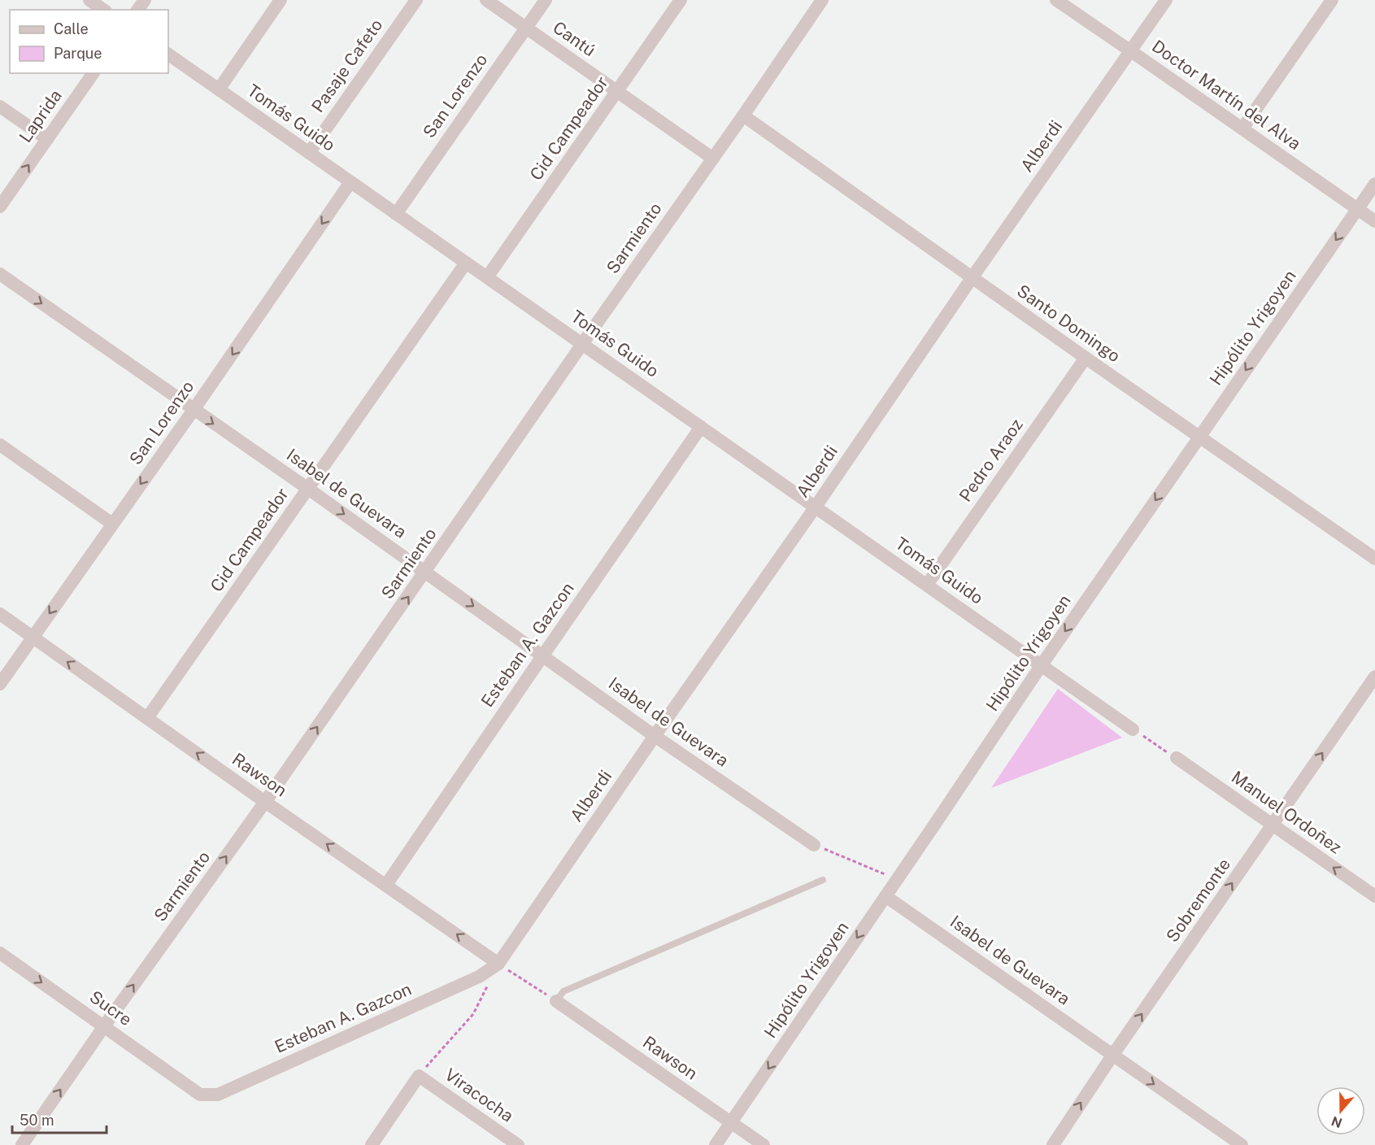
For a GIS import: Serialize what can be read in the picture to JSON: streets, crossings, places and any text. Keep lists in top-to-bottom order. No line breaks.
{"streets":{"street":["Cantú","Pasaje Cafeto","Doctor Martín del Alva","San Lorenzo","Laprida","Tomás Guido","Cid Campeador","Alberdi","Sarmiento","Santo Domingo","Hipólito Yrigoyen","Pedro Araoz","Isabel de Guevara","Esteban A. Gazcon","Rawson","Manuel Ordoñez","Sobremonte","Sucre","Viracocha"]},"crossings":[["Cantú","San Lorenzo"],["Cantú","Cid Campeador"],["Cantú","Sarmiento"],["Pasaje Cafeto","Tomás Guido"],["Doctor Martín del Alva","Alberdi"],["Doctor Martín del Alva","Hipólito Yrigoyen"],["San Lorenzo","Tomás Guido"],["San Lorenzo","Isabel de Guevara"],["San Lorenzo","Rawson"],["Tomás Guido","Cid Campeador"],["Tomás Guido","Alberdi"],["Tomás Guido","Sarmiento"],["Tomás Guido","Hipólito Yrigoyen"],["Tomás Guido","Pedro Araoz"],["Tomás Guido","Esteban A. Gazcon"],["Cid Campeador","Isabel de Guevara"],["Cid Campeador","Rawson"],["Alberdi","Santo Domingo"],["Alberdi","Isabel de Guevara"],["Alberdi","Esteban A. Gazcon"],["Alberdi","Rawson"],["Sarmiento","Santo Domingo"],["Sarmiento","Isabel de Guevara"],["Sarmiento","Rawson"],["Sarmiento","Sucre"],["Santo Domingo","Hipólito Yrigoyen"],["Santo Domingo","Pedro Araoz"],["Hipólito Yrigoyen","Isabel de Guevara"],["Hipólito Yrigoyen","Rawson"],["Isabel de Guevara","Esteban A. Gazcon"],["Isabel de Guevara","Sobremonte"],["Esteban A. Gazcon","Rawson"],["Esteban A. Gazcon","Sucre"],["Manuel Ordoñez","Sobremonte"]],"one_way":["San Lorenzo","Laprida","Sarmiento","Hipólito Yrigoyen","Isabel de Guevara","Rawson","Manuel Ordoñez","Sobremonte","Sucre"],"legend":["Calle","Parque"],"scale_bar":"50 m","north":"bottom"}
